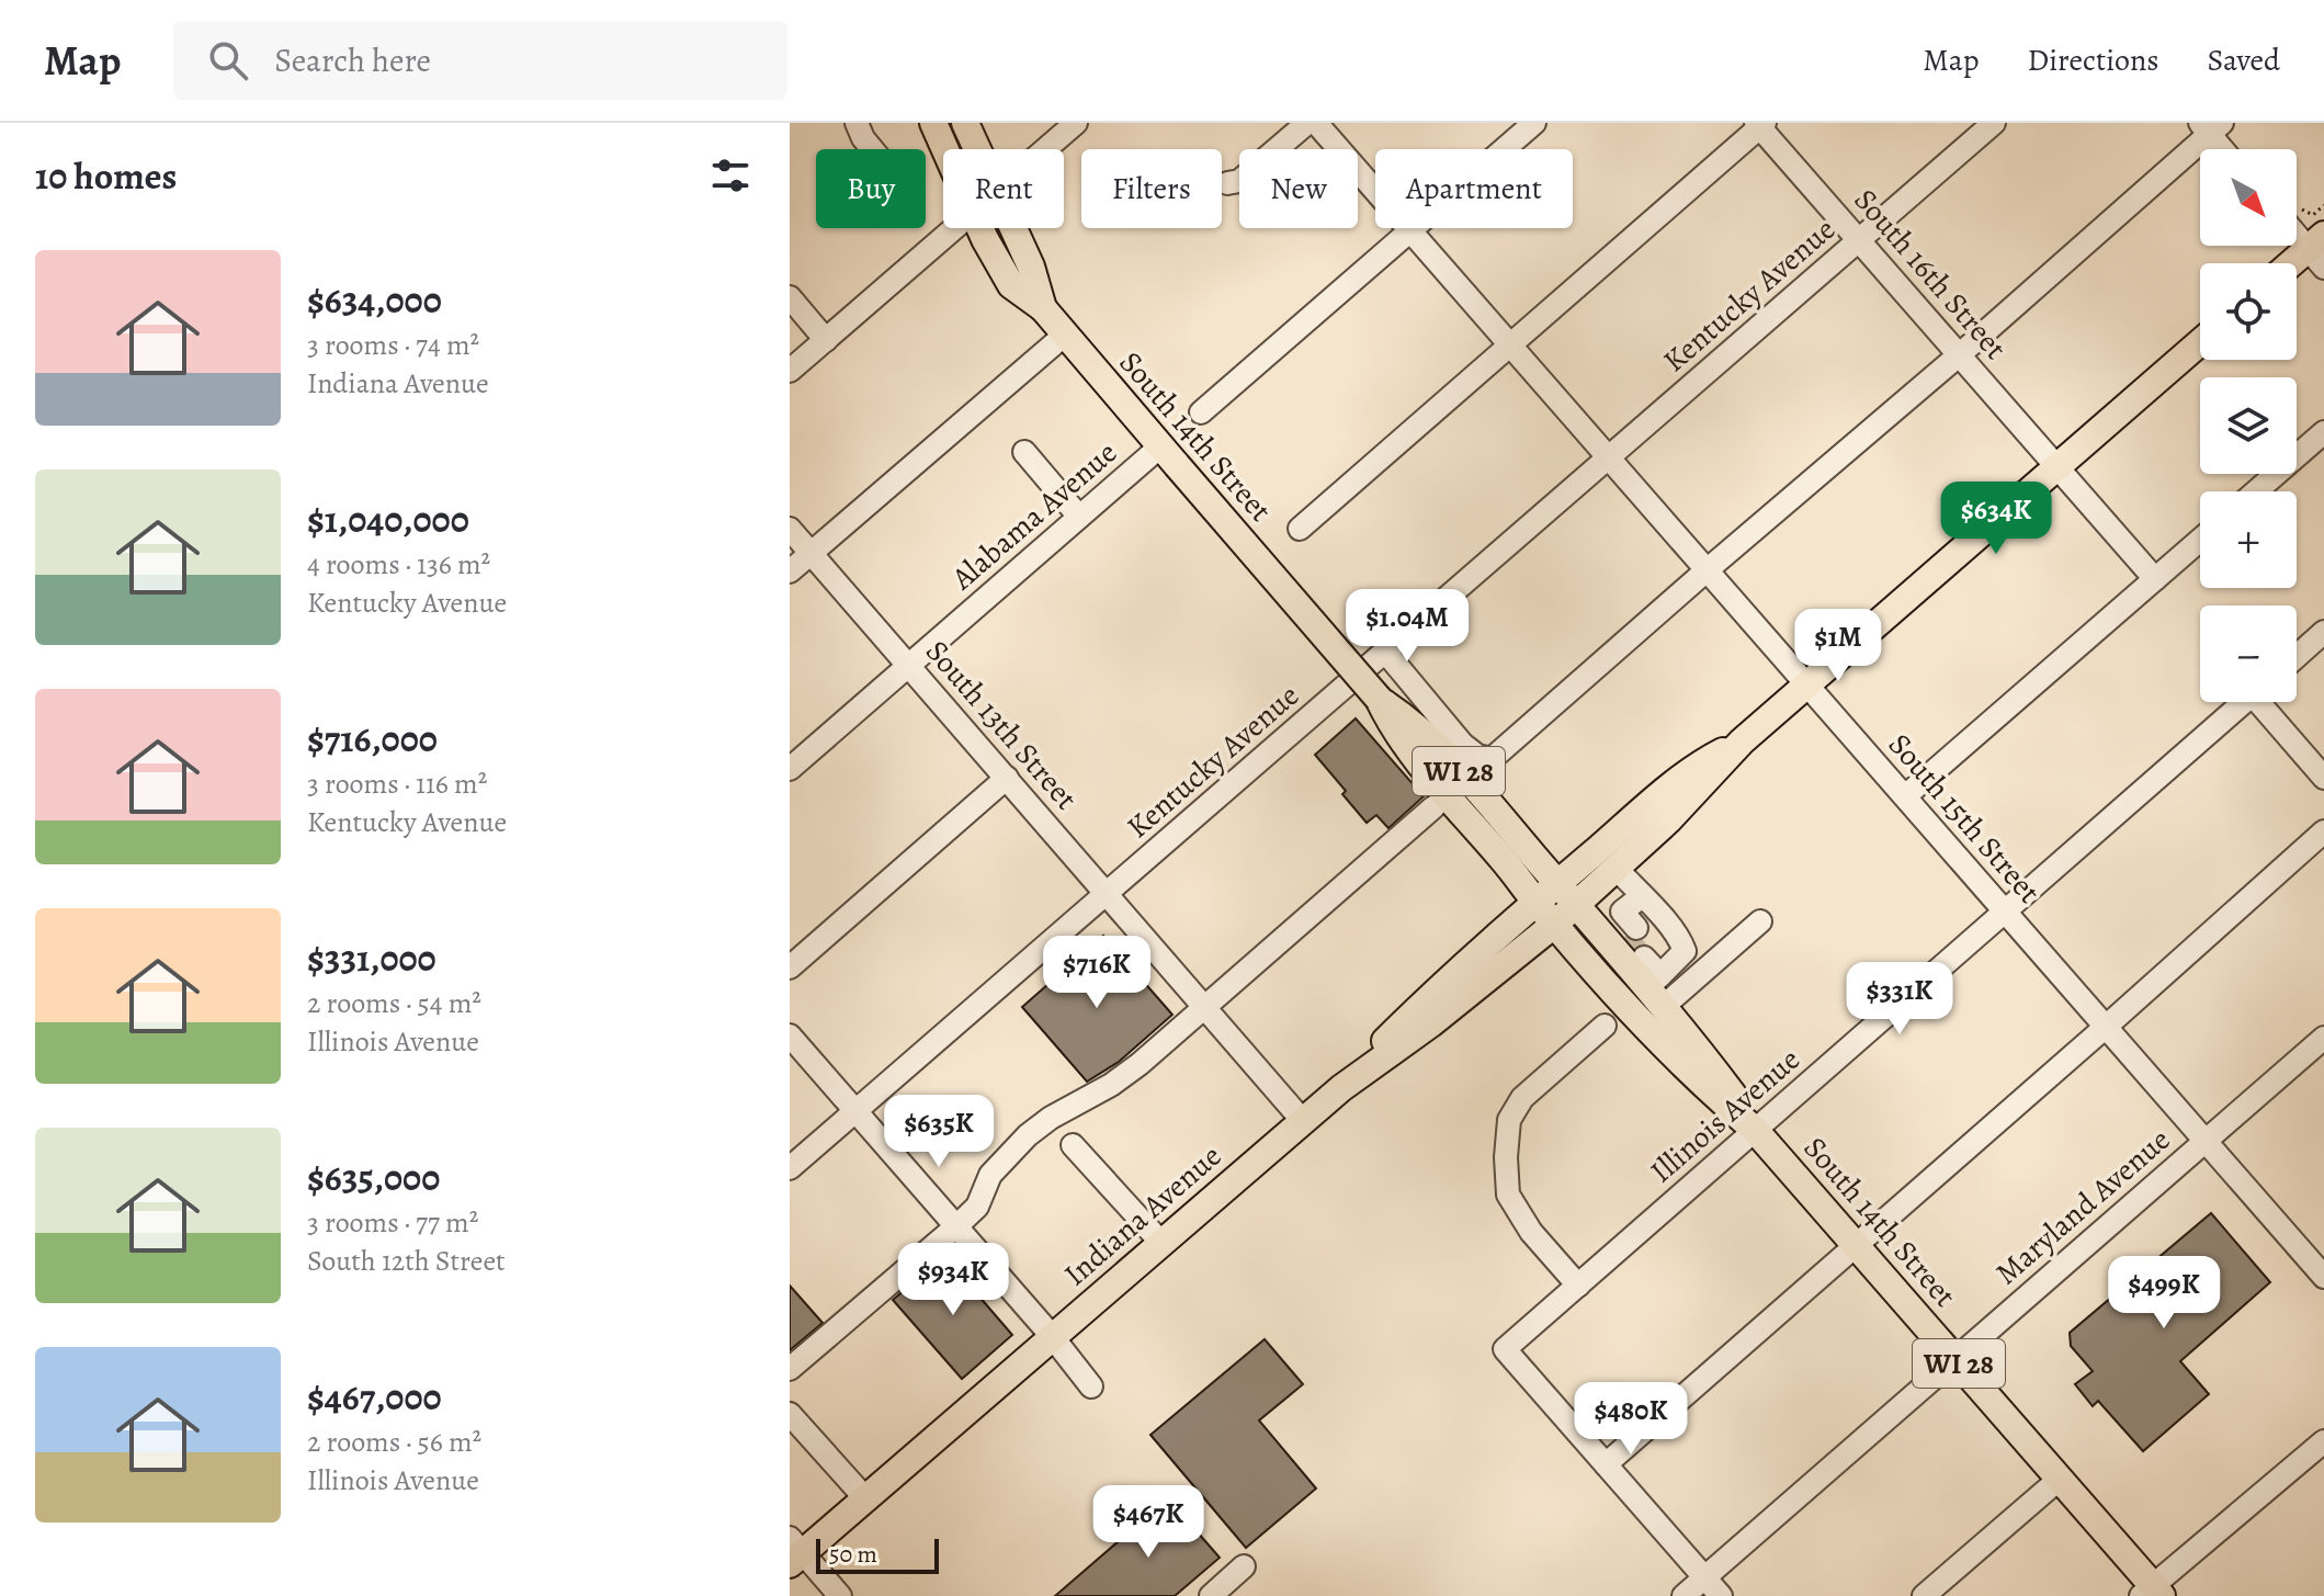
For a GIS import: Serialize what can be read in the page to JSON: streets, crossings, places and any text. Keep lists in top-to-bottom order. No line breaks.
{"streets":{"main road":["South 14th Street","WI 28","Indiana Avenue"],"street":["South 16th Street","Kentucky Avenue","Alabama Avenue","South 13th Street","South 15th Street","Illinois Avenue","Maryland Avenue"]},"crossings":[["South 16th Street","Kentucky Avenue"],["South 16th Street","Indiana Avenue"],["Kentucky Avenue","South 13th Street"],["Kentucky Avenue","South 15th Street"],["South 14th Street","Alabama Avenue"],["South 14th Street","WI 28"],["South 14th Street","Illinois Avenue"],["South 14th Street","Maryland Avenue"],["South 14th Street","Indiana Avenue"],["Alabama Avenue","South 13th Street"],["South 13th Street","Indiana Avenue"],["South 15th Street","Illinois Avenue"],["South 15th Street","Maryland Avenue"],["South 15th Street","Indiana Avenue"]],"scale_bar":"50 m","north":"bottom right","page":{"header":"Map","search":"Search here","nav":["Map","Directions","Saved"],"heading":"10 homes","map_buttons":["+","−"],"chip":["Buy","Rent","Filters","New","Apartment"],"list":[{"name":"$634,000","note":"3 rooms · 74 m² · Indiana Avenue"},{"name":"$1,040,000","note":"4 rooms · 136 m² · Kentucky Avenue"},{"name":"$716,000","note":"3 rooms · 116 m² · Kentucky Avenue"},{"name":"$331,000","note":"2 rooms · 54 m² · Illinois Avenue"},{"name":"$635,000","note":"3 rooms · 77 m² · South 12th Street"},{"name":"$467,000","note":"2 rooms · 56 m² · Illinois Avenue"}],"price":["$634K","$1.04M","$1M","$716K","$331K","$635K","$934K","$499K","$480K","$467K"],"scale":"50 m"}}
